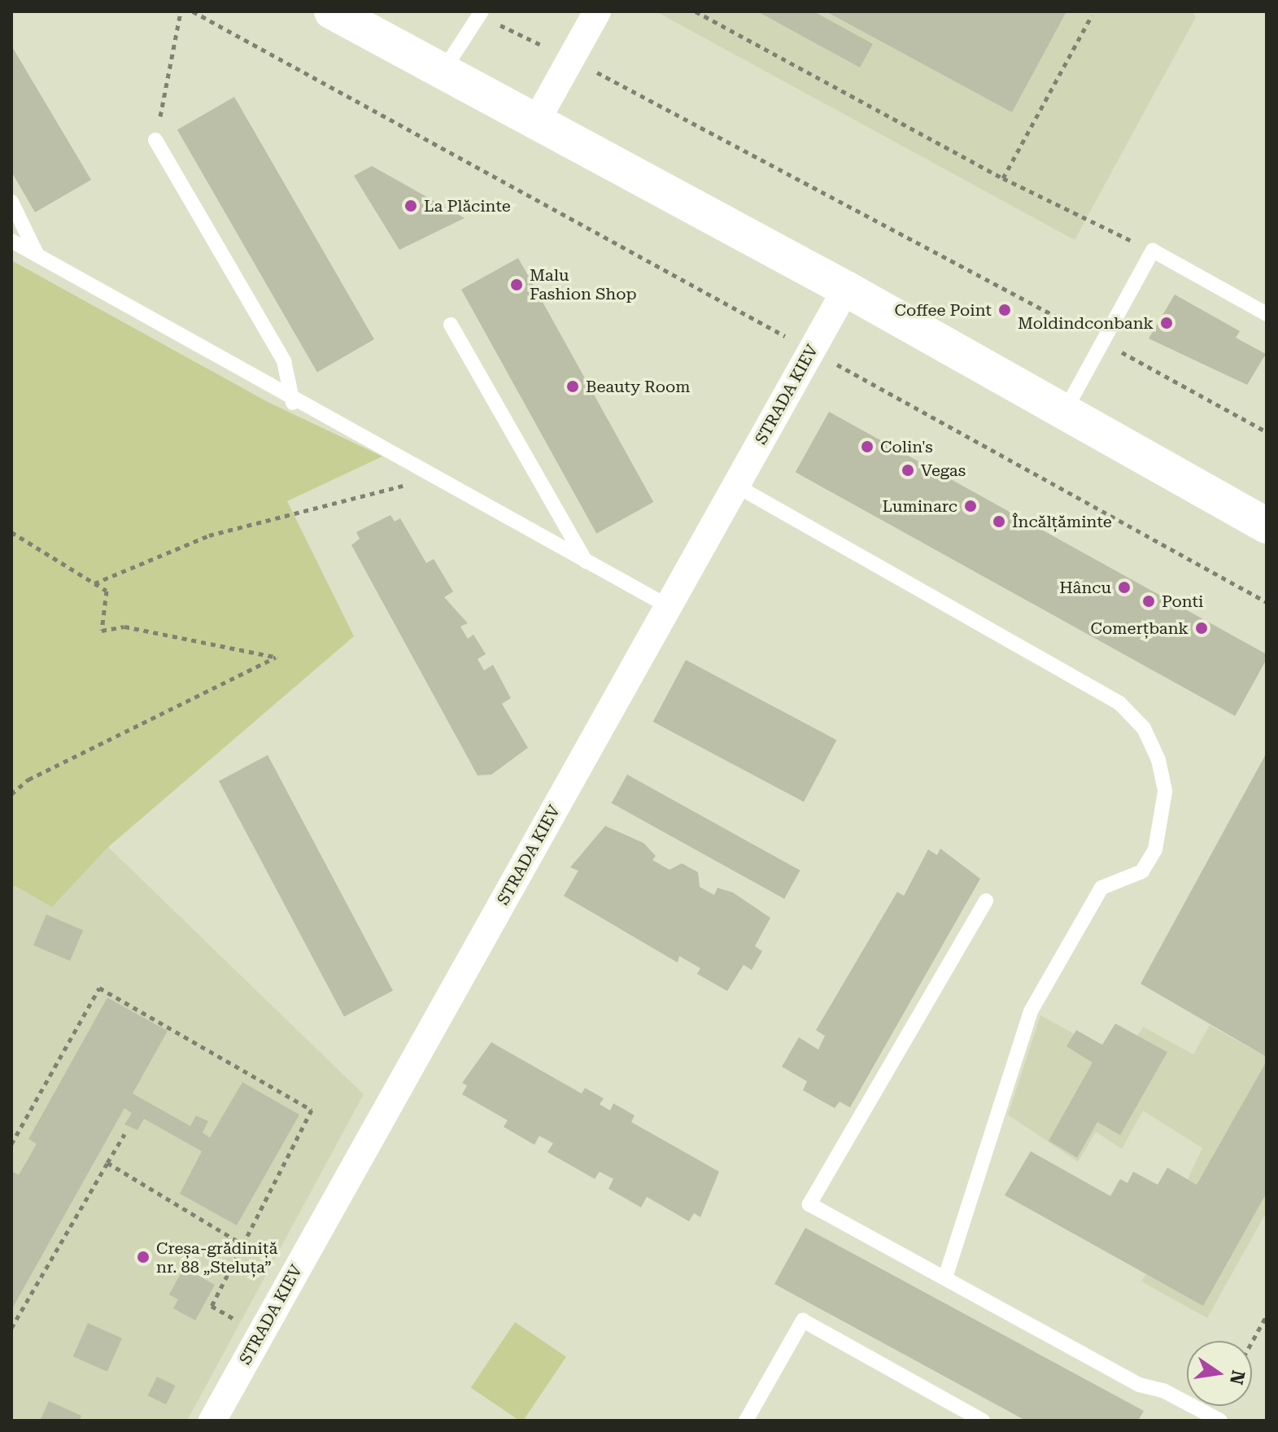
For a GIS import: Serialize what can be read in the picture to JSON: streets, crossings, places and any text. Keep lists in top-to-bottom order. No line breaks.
{"streets":{"street":["STRADA KIEV"]},"places":["La Plăcinte","Malu Fashion Shop","Coffee Point","Moldindconbank","Beauty Room","Colin's","Vegas","Luminarc","Încălțăminte","Hâncu","Ponti","Comerțbank","Creșa-grădiniță nr. 88 „Steluța”"],"north":"right"}
